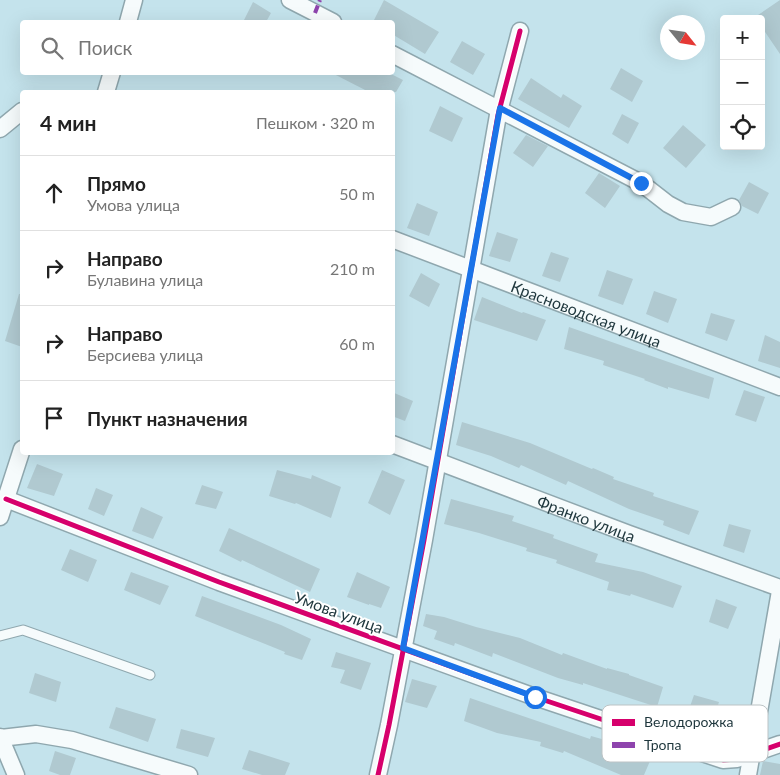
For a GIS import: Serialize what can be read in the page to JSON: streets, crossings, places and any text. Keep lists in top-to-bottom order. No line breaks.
{"streets":{"street":["Красноводская улица","Франко улица","Умова улица"]},"legend":["Велодорожка","Тропа"],"north":"bottom right","page":{"map_buttons":["+","−"],"search":"Поиск","heading":["4 мин","Пешком · 320 m"],"list":[["Прямо","Умова улица","50 m"],["Направо","Булавина улица","210 m"],["Направо","Берсиева улица","60 m"],"Пункт назначения"]}}
